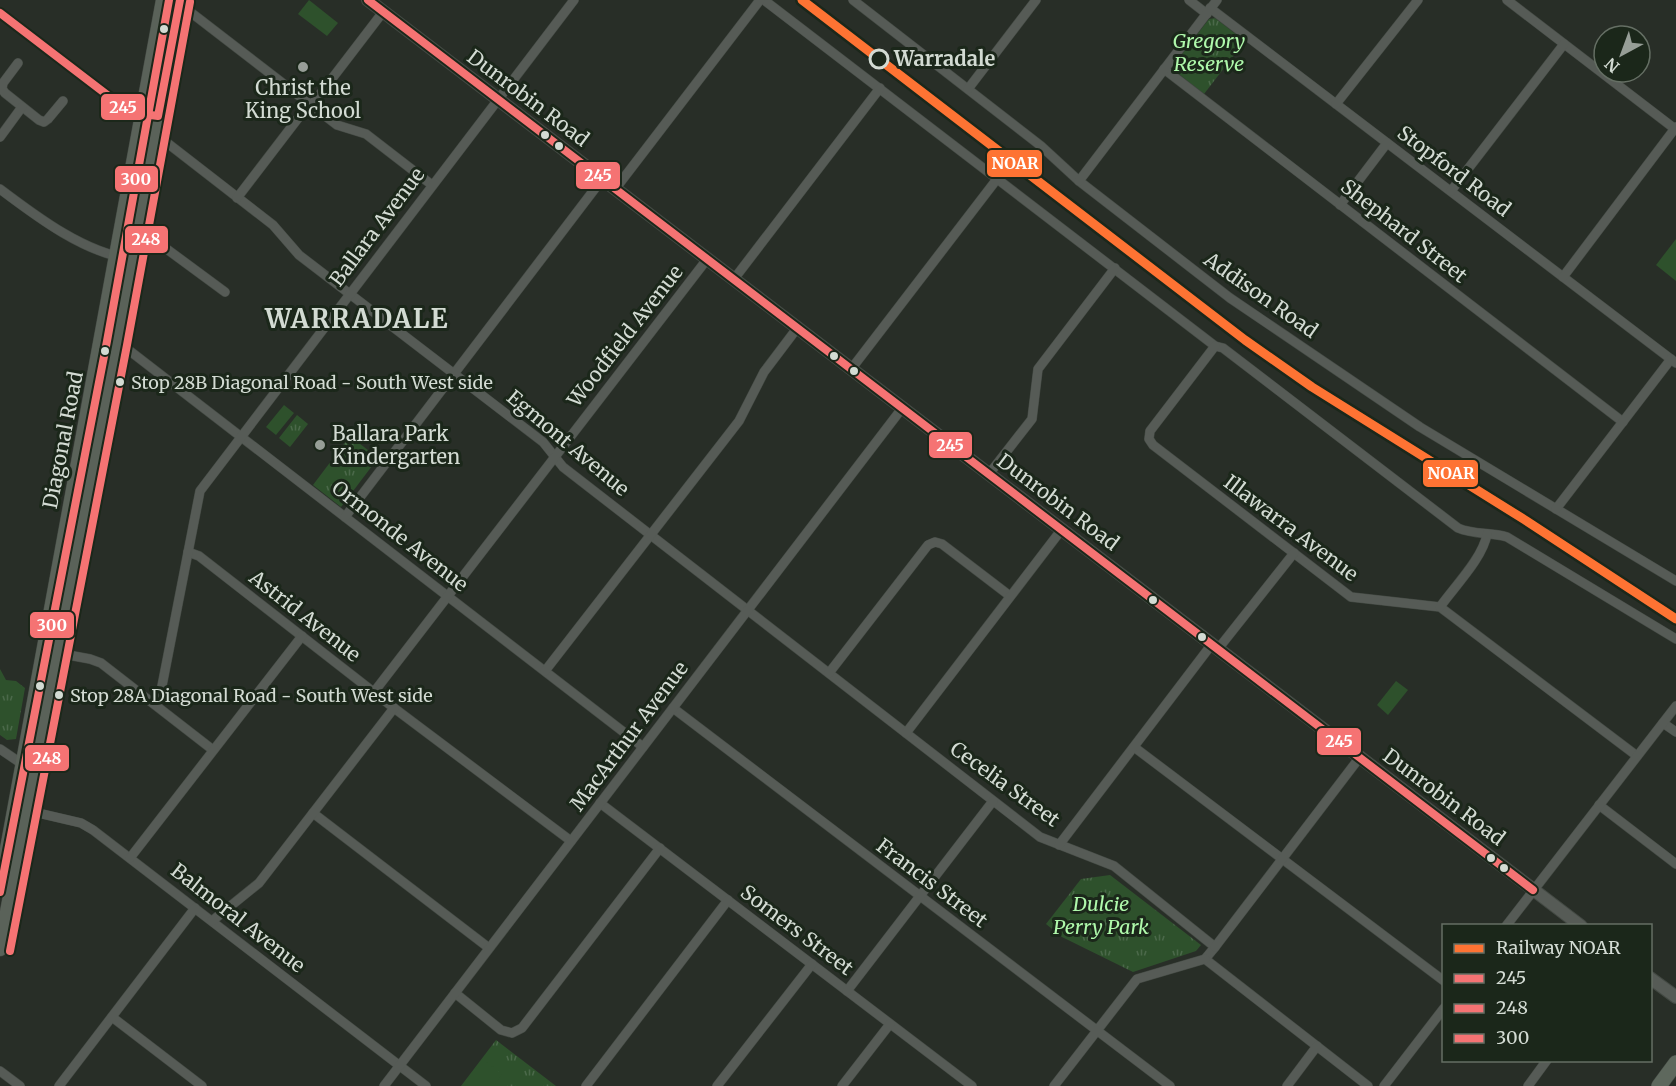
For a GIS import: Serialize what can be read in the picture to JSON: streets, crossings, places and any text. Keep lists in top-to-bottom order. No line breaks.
{"streets":{"main road":["Diagonal Road"],"street":["Dunrobin Road","Stopford Road","Ballara Avenue","Shephard Street","Addison Road","Woodfield Avenue","Egmont Avenue","Illawarra Avenue","Ormonde Avenue","Astrid Avenue","MacArthur Avenue","Cecelia Street","Francis Street","Balmoral Avenue","Somers Street"]},"crossings":[["Dunrobin Road","Ballara Avenue"],["Dunrobin Road","Woodfield Avenue"],["Dunrobin Road","MacArthur Avenue"],["Ballara Avenue","Egmont Avenue"],["Ballara Avenue","Ormonde Avenue"],["Ballara Avenue","Astrid Avenue"],["Woodfield Avenue","Egmont Avenue"],["Woodfield Avenue","Ormonde Avenue"],["Woodfield Avenue","Astrid Avenue"],["Diagonal Road","Egmont Avenue"],["Diagonal Road","Ormonde Avenue"],["Diagonal Road","Balmoral Avenue"],["Egmont Avenue","MacArthur Avenue"],["Egmont Avenue","Cecelia Street"],["Ormonde Avenue","MacArthur Avenue"],["Astrid Avenue","MacArthur Avenue"],["MacArthur Avenue","Cecelia Street"],["MacArthur Avenue","Francis Street"],["MacArthur Avenue","Balmoral Avenue"],["MacArthur Avenue","Somers Street"]],"districts":["WARRADALE"],"parks":["Gregory Reserve","Dulcie Perry Park"],"places":["Warradale","Christ the King School","Stop 28B Diagonal Road - South West side","Ballara Park Kindergarten","Stop 28A Diagonal Road - South West side"],"lines":["rail line NOAR","transit line 245","transit line 300","transit line 248"],"legend":["Railway NOAR","245","248","300"],"north":"bottom left"}
